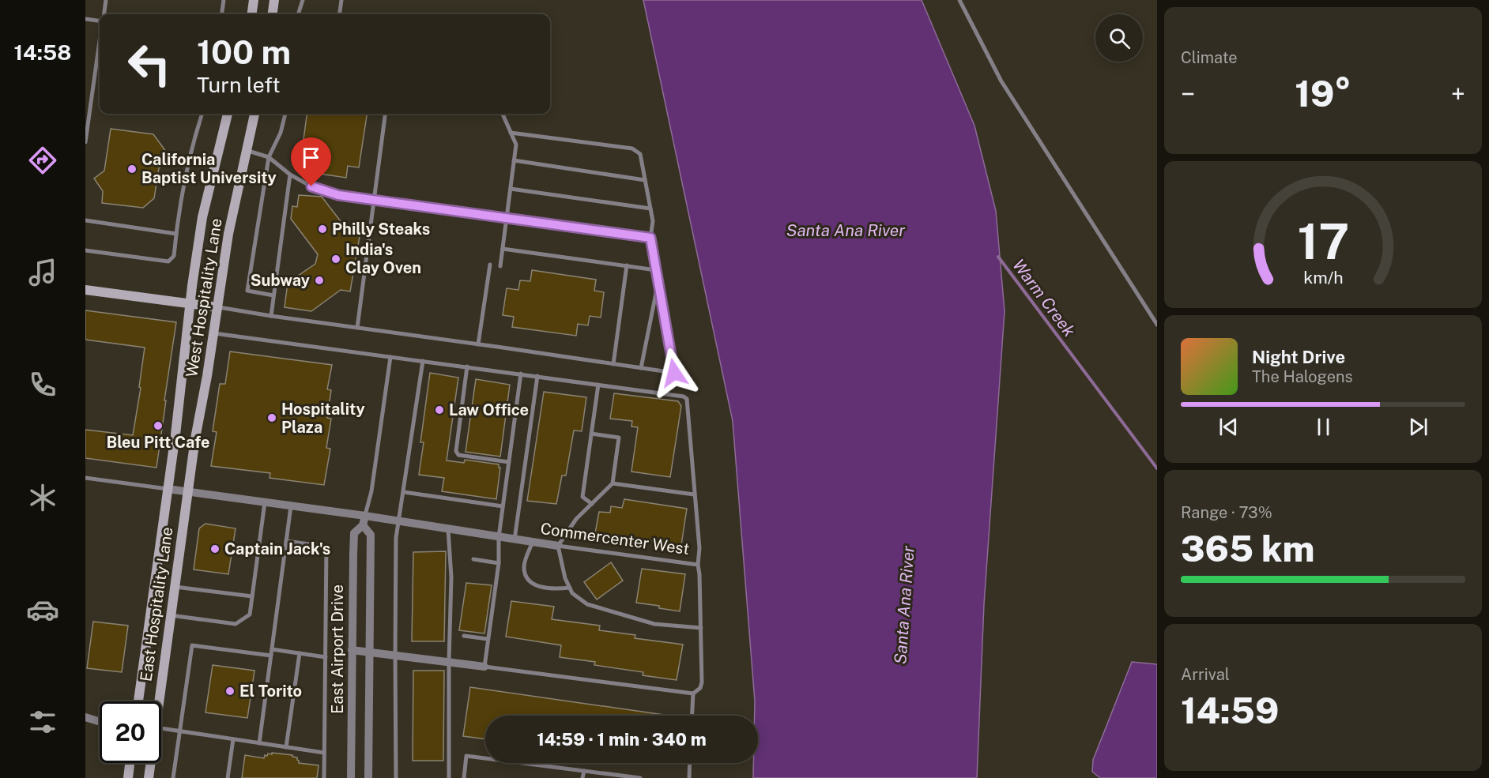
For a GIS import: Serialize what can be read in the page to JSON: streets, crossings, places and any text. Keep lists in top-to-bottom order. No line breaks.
{"streets":{"main road":["West Hospitality Lane","East Hospitality Lane"],"street":["Commercenter West","East Airport Drive"]},"crossings":[["West Hospitality Lane","Commercenter West"],["West Hospitality Lane","East Hospitality Lane"],["Commercenter West","East Hospitality Lane"],["Commercenter West","East Airport Drive"]],"water":["Santa Ana River","Warm Creek"],"places":["California Baptist University","Philly Steaks","India's Clay Oven","Subway","Law Office","Hospitality Plaza","Bleu Pitt Cafe","Captain Jack's","El Torito"],"page":{"tabs":"14:58","tile":["Climate",["Range · 73%","365 km"],["Arrival","14:59"]],"turn":["100 m","Turn left"],"heat":["−","19°","+"],"song":["Night Drive","The Halogens"],"limit":"20","trip":"14:59 · 1 min · 340 m","gauge":["17","km/h"]}}
